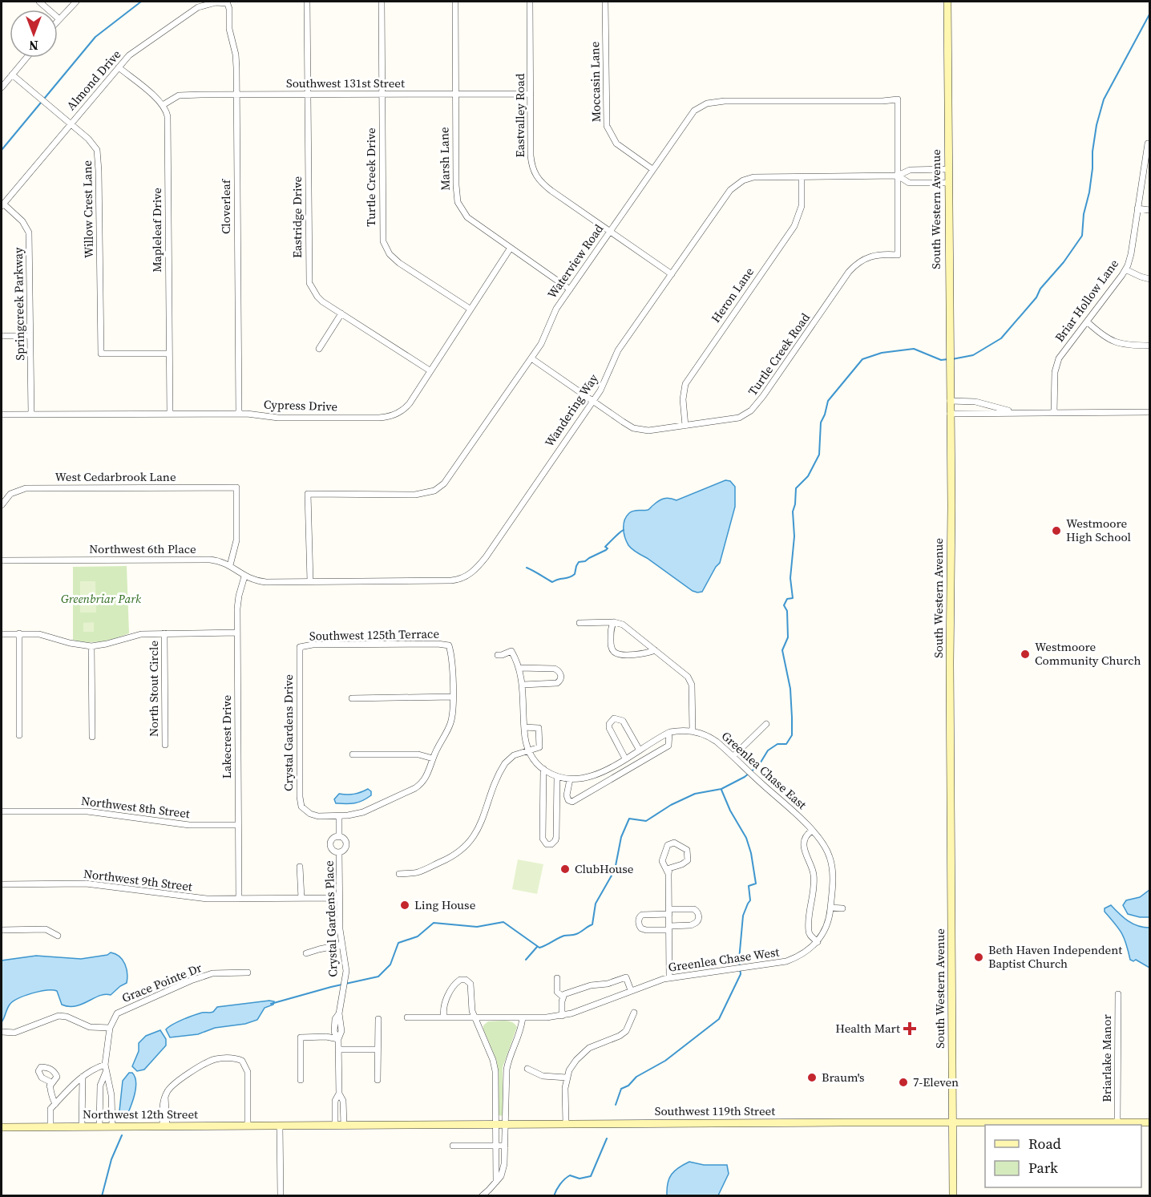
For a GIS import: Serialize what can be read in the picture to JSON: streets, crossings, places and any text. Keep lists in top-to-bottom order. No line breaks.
{"streets":{"main road":["South Western Avenue","Southwest 119th Street","Northwest 12th Street"],"street":["Almond Drive","Moccasin Lane","Southwest 131st Street","Eastvalley Road","Marsh Lane","Turtle Creek Drive","Cloverleaf","Willow Crest Lane","Eastridge Drive","Mapleleaf Drive","Waterview Road","Heron Lane","Briar Hollow Lane","Springcreek Parkway","Turtle Creek Road","Cypress Drive","Wandering Way","West Cedarbrook Lane","Northwest 6th Place","Southwest 125th Terrace","North Stout Circle","Crystal Gardens Drive","Lakecrest Drive","Greenlea Chase East","Northwest 8th Street","Northwest 9th Street","Crystal Gardens Place","Greenlea Chase West","Grace Pointe Dr","Briarlake Manor"]},"crossings":[["Almond Drive","Cloverleaf"],["Almond Drive","Willow Crest Lane"],["Almond Drive","Springcreek Parkway"],["Moccasin Lane","Waterview Road"],["Southwest 131st Street","Eastvalley Road"],["Southwest 131st Street","Marsh Lane"],["Southwest 131st Street","Turtle Creek Drive"],["Southwest 131st Street","Cloverleaf"],["Southwest 131st Street","Eastridge Drive"],["Southwest 131st Street","Mapleleaf Drive"],["Eastvalley Road","Waterview Road"],["Eastvalley Road","Wandering Way"],["Marsh Lane","Waterview Road"],["Marsh Lane","Cypress Drive"],["Turtle Creek Drive","Cypress Drive"],["Cloverleaf","Cypress Drive"],["Willow Crest Lane","Mapleleaf Drive"],["South Western Avenue","Wandering Way"],["South Western Avenue","Southwest 119th Street"],["Eastridge Drive","Cypress Drive"],["Mapleleaf Drive","Cypress Drive"],["Waterview Road","Turtle Creek Road"],["Waterview Road","Wandering Way"],["Heron Lane","Turtle Creek Road"],["Heron Lane","Wandering Way"],["Springcreek Parkway","Cypress Drive"],["Turtle Creek Road","Wandering Way"],["Wandering Way","Northwest 6th Place"],["West Cedarbrook Lane","Northwest 6th Place"],["Northwest 6th Place","Lakecrest Drive"],["Southwest 125th Terrace","Crystal Gardens Drive"],["Crystal Gardens Drive","Crystal Gardens Place"],["Lakecrest Drive","Northwest 8th Street"],["Lakecrest Drive","Northwest 9th Street"],["Greenlea Chase East","Greenlea Chase West"],["Northwest 9th Street","Crystal Gardens Place"],["Crystal Gardens Place","Southwest 119th Street"],["Briarlake Manor","Southwest 119th Street"],["Southwest 119th Street","Northwest 12th Street"]],"parks":["Greenbriar Park"],"places":{"other":["Westmoore High School","Westmoore Community Church","ClubHouse","Ling House","Beth Haven Independent Baptist Church","Braum's","7-Eleven"],"health":["Health Mart"]},"legend":["Road","Park"],"north":"bottom"}
